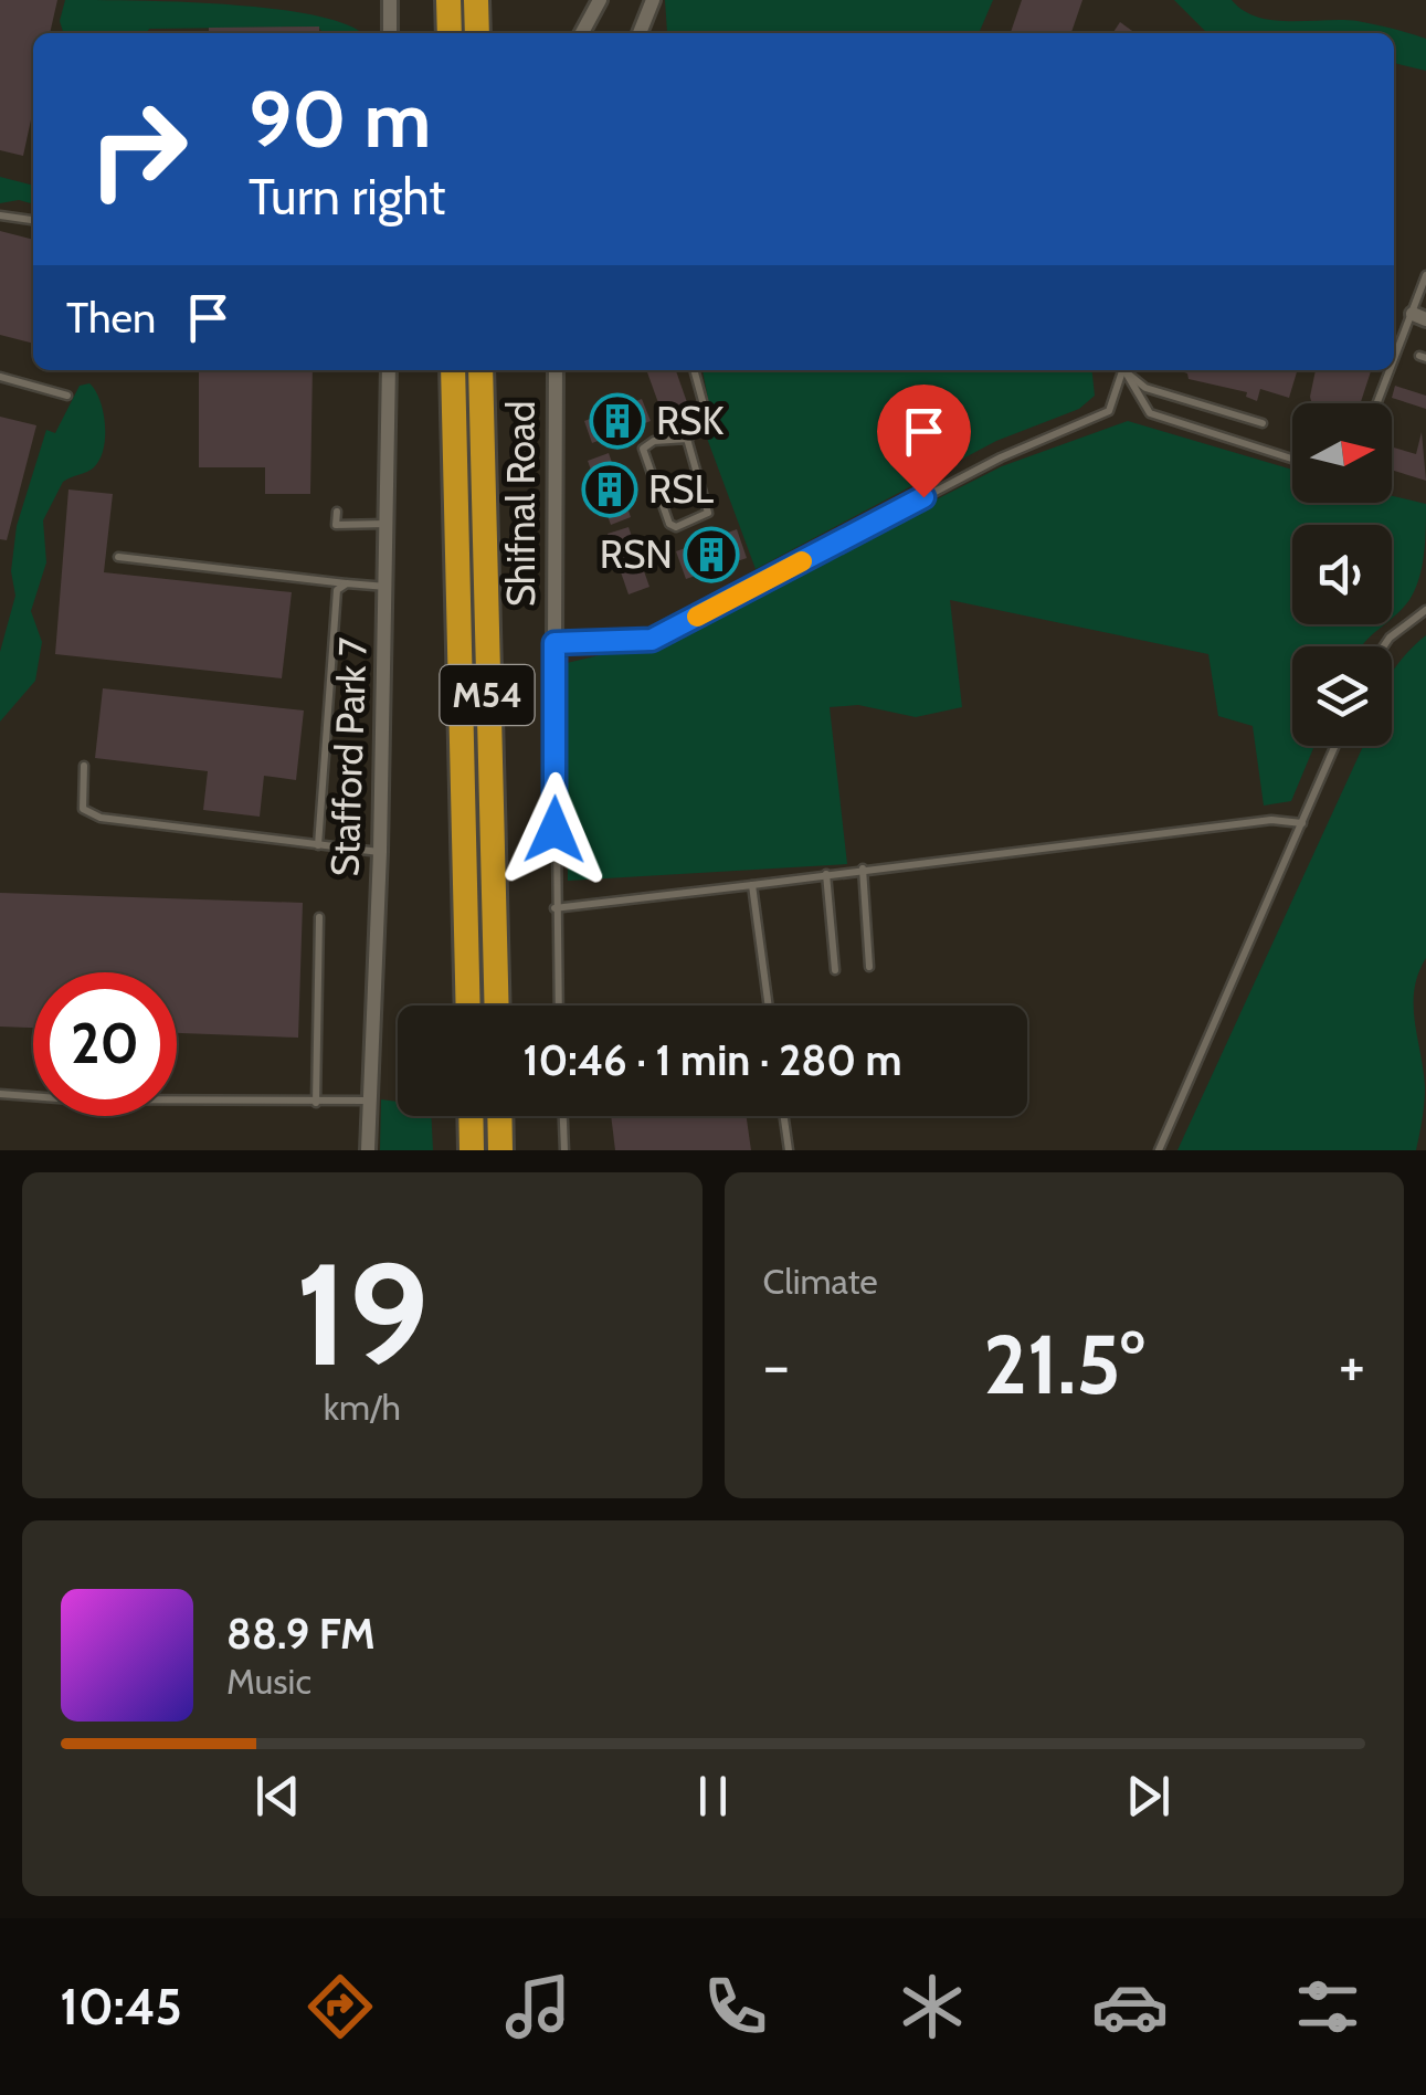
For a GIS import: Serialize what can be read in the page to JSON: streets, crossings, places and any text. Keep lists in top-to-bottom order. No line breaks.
{"streets":{"highway":["M54"],"street":["Shifnal Road","Stafford Park 7"]},"places":{"building":["RSK","RSL","RSN"]},"north":"right","page":{"turn":["90 m","Turn right"],"then":"Then","limit":"20","trip":"10:46 · 1 min · 280 m","tile":[["19","km/h"],"Climate"],"heat":["−","21.5°","+"],"song":["88.9 FM","Music"],"tabs":"10:45"}}
